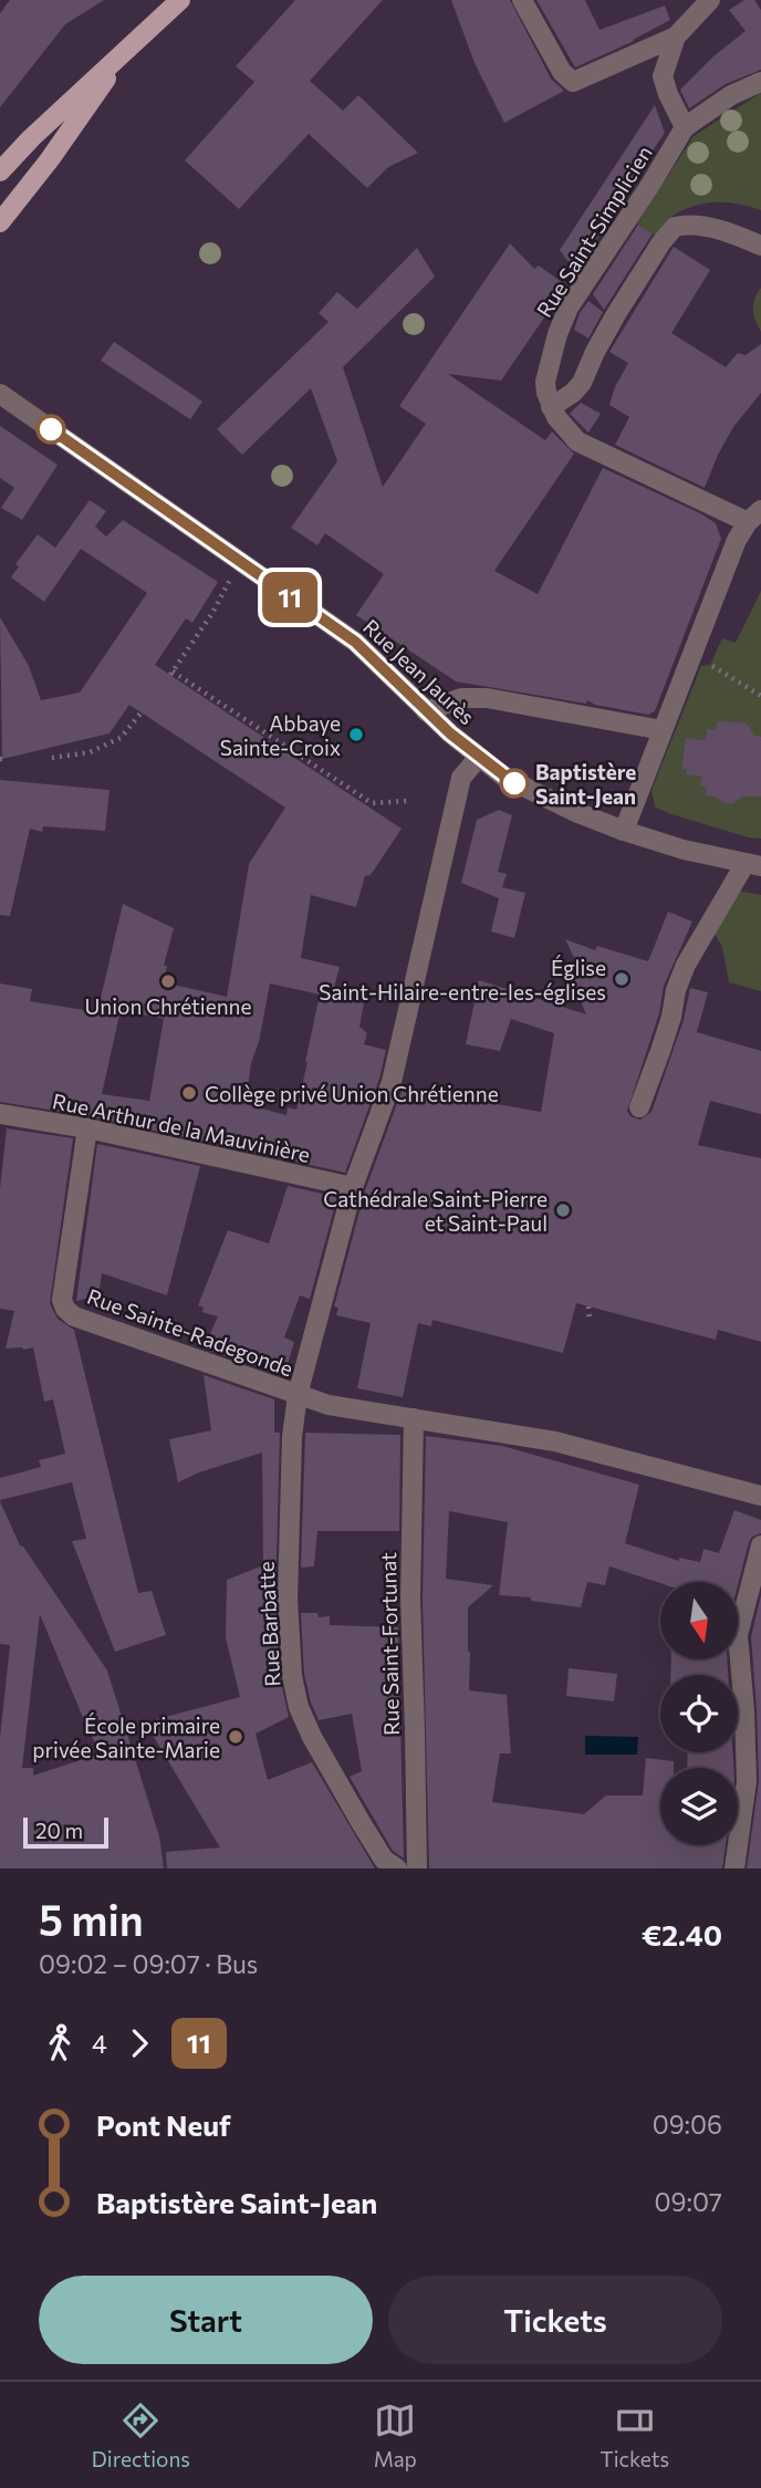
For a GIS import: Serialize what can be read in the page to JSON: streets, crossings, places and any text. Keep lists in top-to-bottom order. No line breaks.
{"streets":{"street":["Rue Saint-Simplicien","Rue Jean Jaurès","Rue Arthur de la Mauvinière","Rue Sainte-Radegonde","Rue Barbatte","Rue Saint-Fortunat"]},"crossings":[["Rue Jean Jaurès","Rue Barbatte"],["Rue Arthur de la Mauvinière","Rue Sainte-Radegonde"],["Rue Arthur de la Mauvinière","Rue Barbatte"],["Rue Sainte-Radegonde","Rue Barbatte"]],"places":["Abbaye Sainte-Croix","Baptistère Saint-Jean","Église Saint-Hilaire-entre-les-églises","Union Chrétienne","Collège privé Union Chrétienne","Cathédrale Saint-Pierre et Saint-Paul","École primaire privée Sainte-Marie"],"lines":["bus line 11"],"scale_bar":"20 m","north":"bottom","page":{"on_map":"11","scale":"20 m","heading":["5 min","09:02 – 09:07 · Bus","€2.40"],"legs":["4","11"],"list":[{"name":"Pont Neuf","value":"09:06"},{"name":"Baptistère Saint-Jean","value":"09:07"}],"buttons":["Start","Tickets"],"tabs":["Directions","Map","Tickets"]}}
